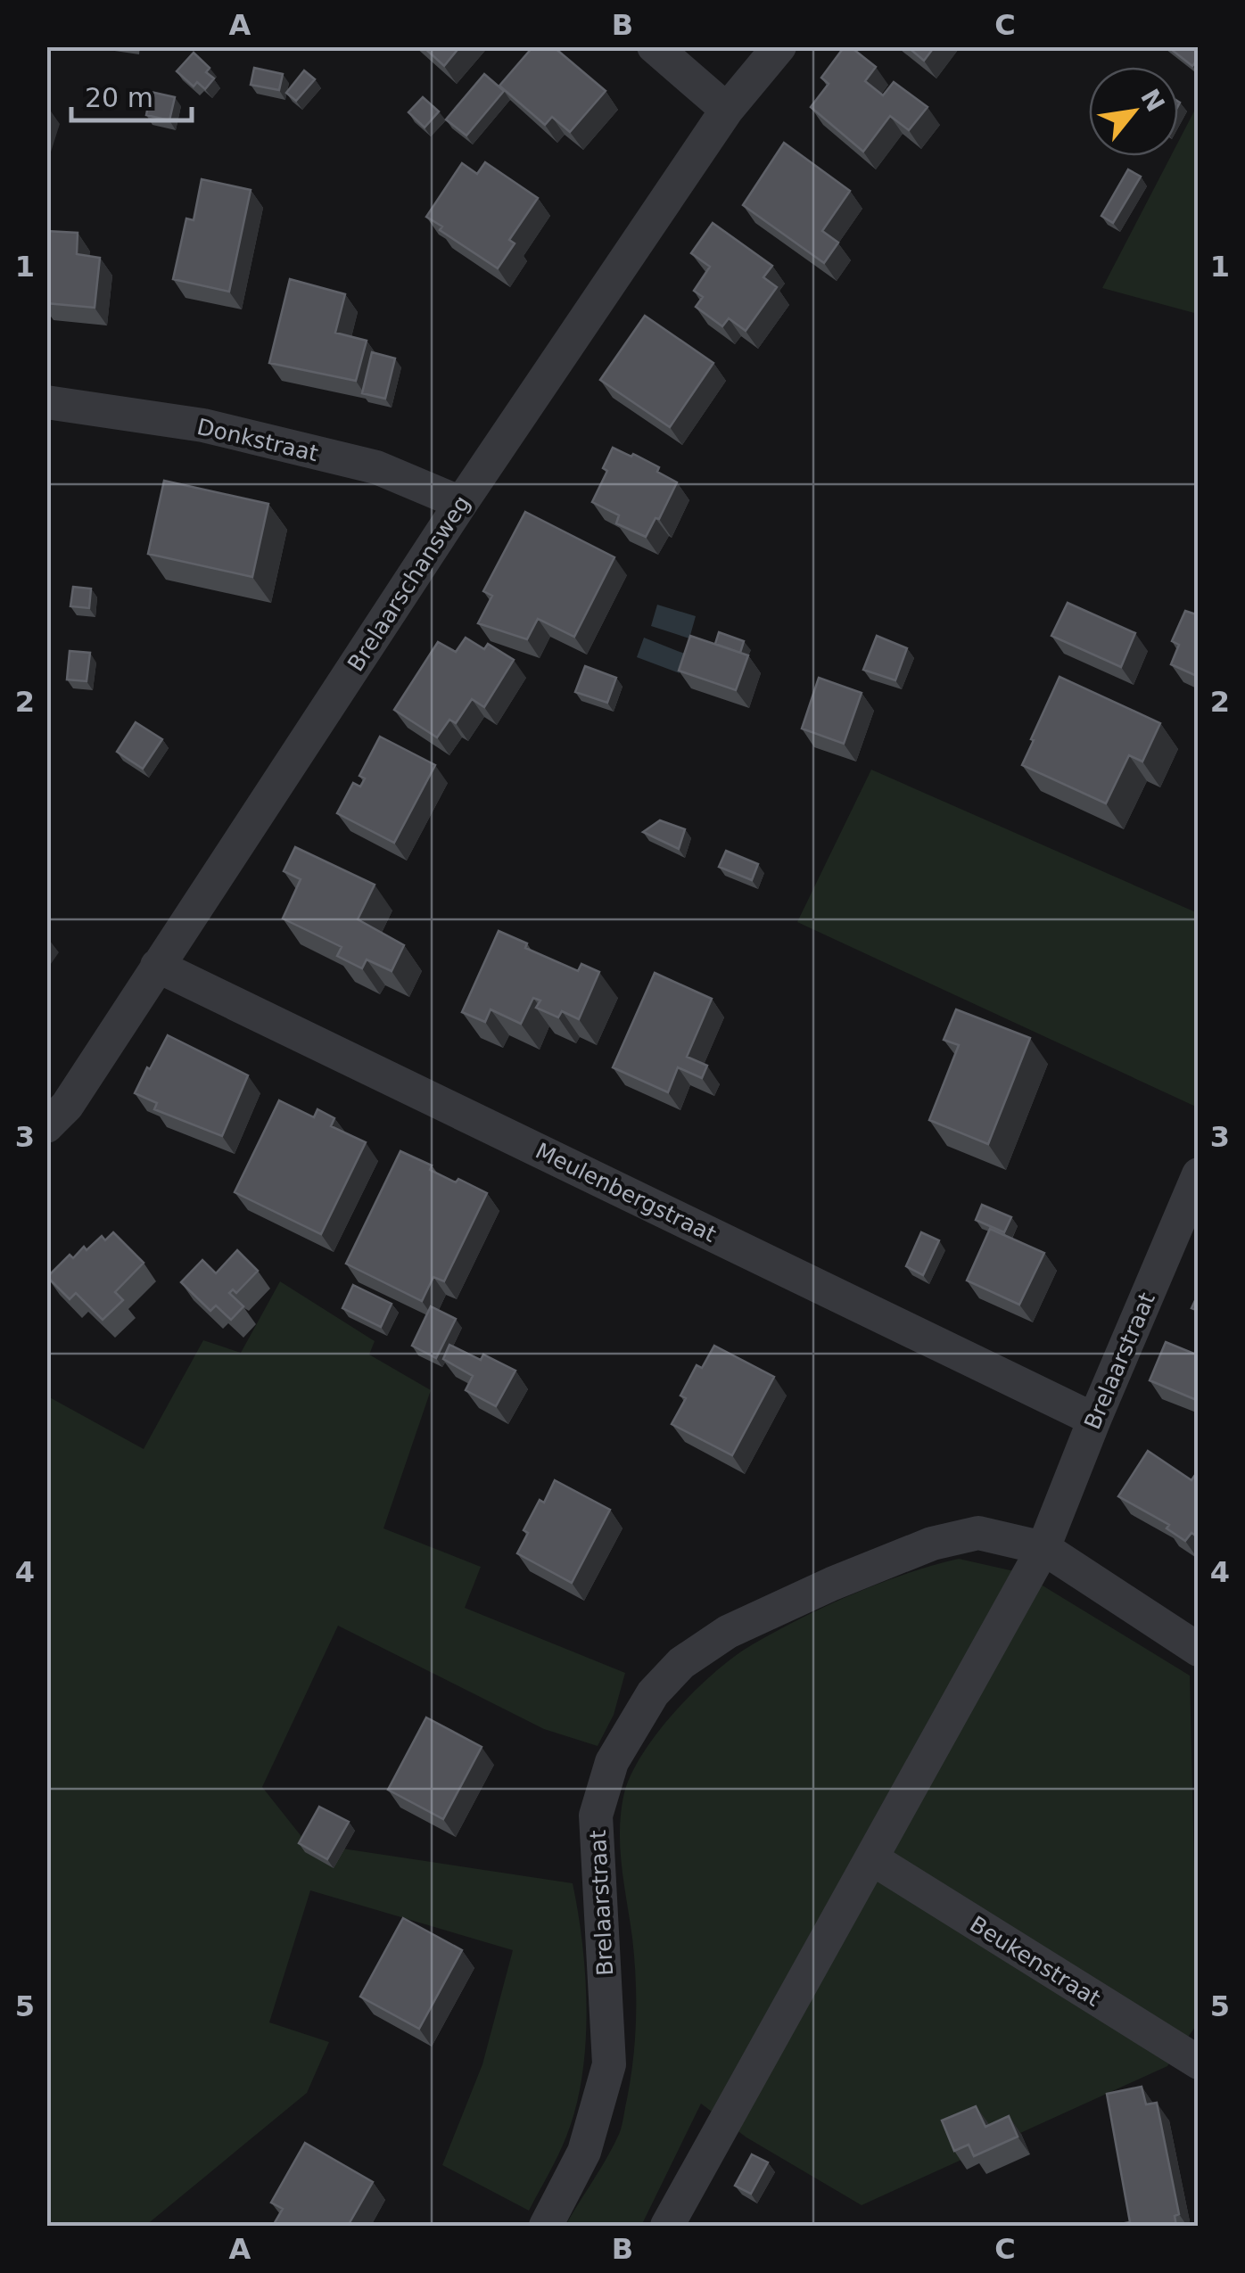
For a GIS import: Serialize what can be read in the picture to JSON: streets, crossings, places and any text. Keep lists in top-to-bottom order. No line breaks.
{"streets":{"street":["Donkstraat","Brelaarschansweg","Meulenbergstraat","Brelaarstraat","Beukenstraat"]},"crossings":[["Donkstraat","Brelaarschansweg"],["Brelaarschansweg","Meulenbergstraat"],["Meulenbergstraat","Brelaarstraat"],["Brelaarstraat","Beukenstraat"]],"scale_bar":"20 m","north":"top right","grid":{"columns":["A","B","C"],"rows":["1","2","3","4","5"]}}
